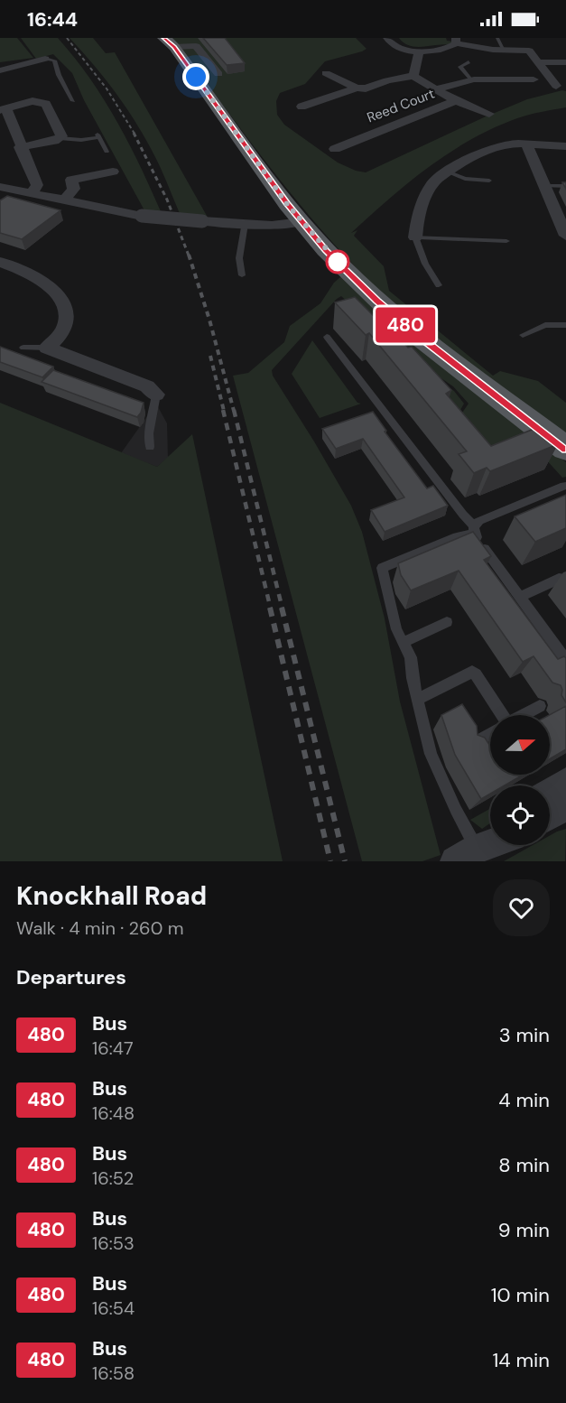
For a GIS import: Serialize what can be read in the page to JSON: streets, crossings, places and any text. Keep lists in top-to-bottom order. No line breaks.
{"streets":{"street":["Reed Court"]},"lines":["bus line 480"],"north":"right","page":{"status":"16:44","on_map":"480","heading":[["Knockhall Road","Walk · 4 min · 260 m"],"Departures"],"list":[{"mark":"480","name":"Bus","note":"16:47","value":"3 min"},{"mark":"480","name":"Bus","note":"16:48","value":"4 min"},{"mark":"480","name":"Bus","note":"16:52","value":"8 min"},{"mark":"480","name":"Bus","note":"16:53","value":"9 min"},{"mark":"480","name":"Bus","note":"16:54","value":"10 min"},{"mark":"480","name":"Bus","note":"16:58","value":"14 min"}]}}
